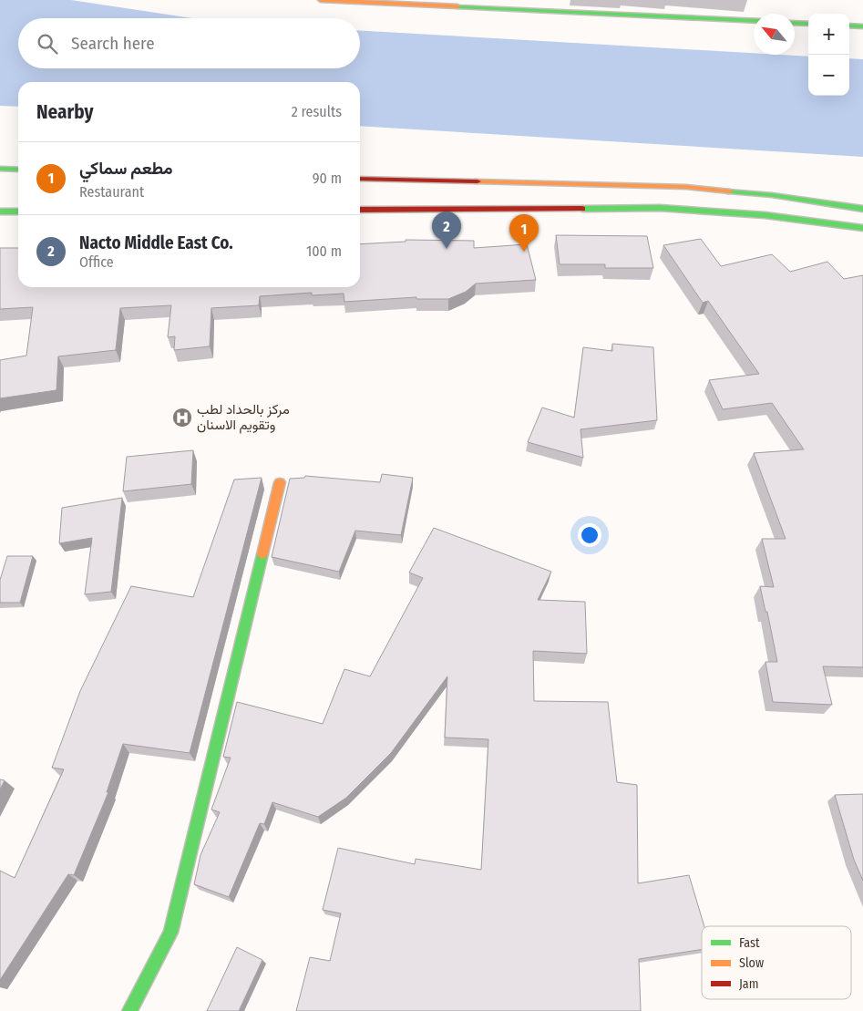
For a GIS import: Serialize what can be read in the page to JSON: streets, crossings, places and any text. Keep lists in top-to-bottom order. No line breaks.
{"places":{"hospital":["مركز بالحداد لطب وتقويم الاسنان"]},"legend":["Fast","Slow","Jam"],"north":"top left","page":{"map_buttons":["+","−"],"search":"Search here","heading":["Nearby","2 results"],"list":[{"mark":"1","name":"مطعم سماكي","note":"Restaurant","value":"90 m"},{"mark":"2","name":"Nacto Middle East Co.","note":"Office","value":"100 m"}],"pins":["2","1"]}}
